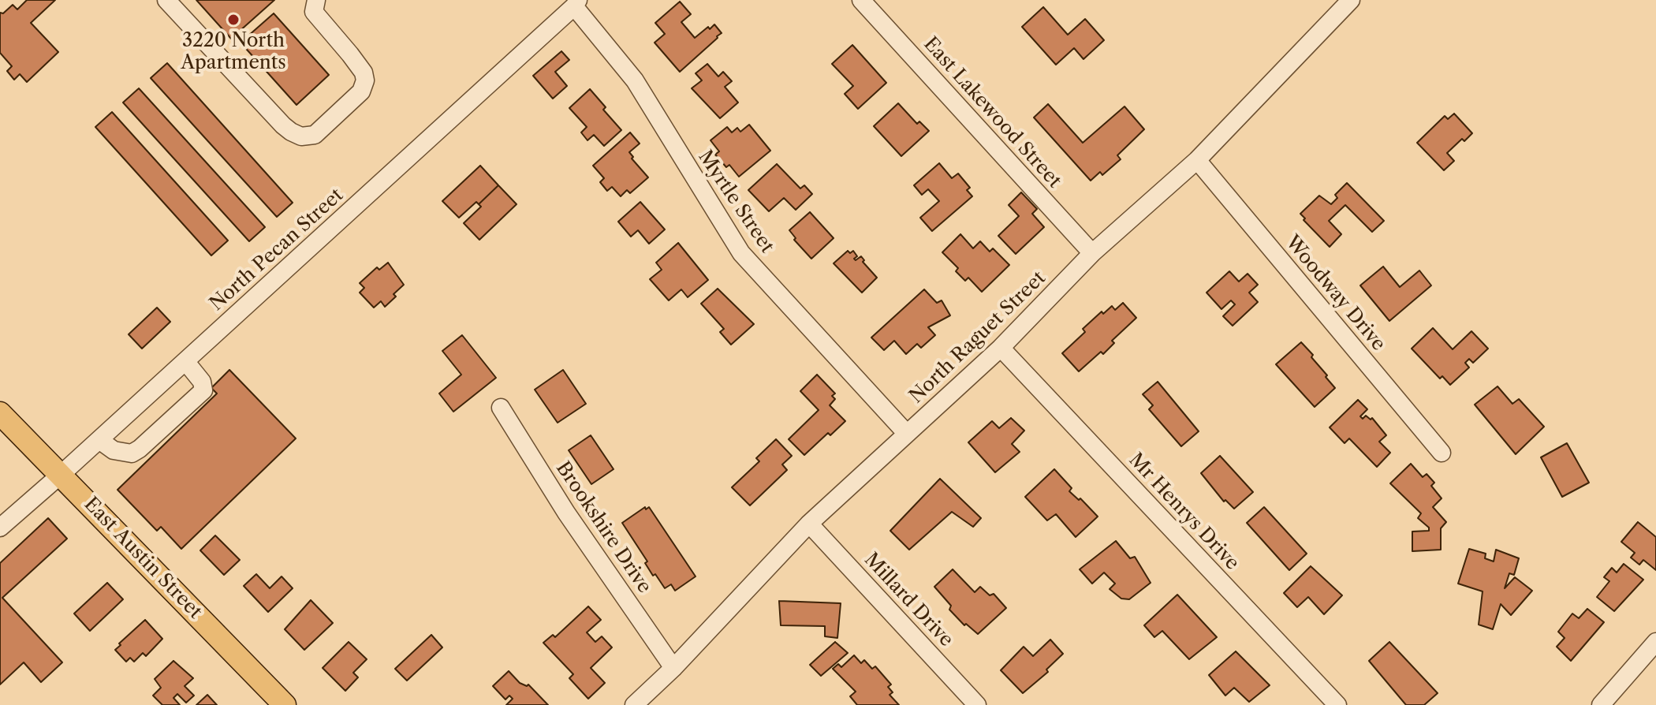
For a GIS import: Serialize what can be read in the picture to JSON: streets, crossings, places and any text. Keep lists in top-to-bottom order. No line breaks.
{"streets":{"main road":["East Austin Street"],"street":["East Lakewood Street","Myrtle Street","North Pecan Street","Woodway Drive","North Raguet Street","Mr Henrys Drive","Brookshire Drive","Millard Drive"]},"crossings":[["East Lakewood Street","North Raguet Street"],["Myrtle Street","North Pecan Street"],["Myrtle Street","North Raguet Street"],["North Pecan Street","East Austin Street"],["Woodway Drive","North Raguet Street"],["North Raguet Street","Mr Henrys Drive"],["North Raguet Street","Brookshire Drive"],["North Raguet Street","Millard Drive"]],"places":["3220 North Apartments"]}
